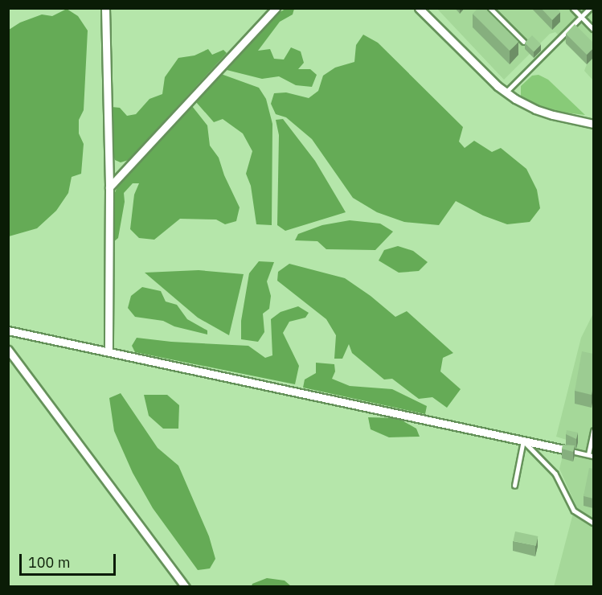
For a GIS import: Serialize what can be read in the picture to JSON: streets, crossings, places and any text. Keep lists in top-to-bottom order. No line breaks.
{"scale_bar":"100 m"}
